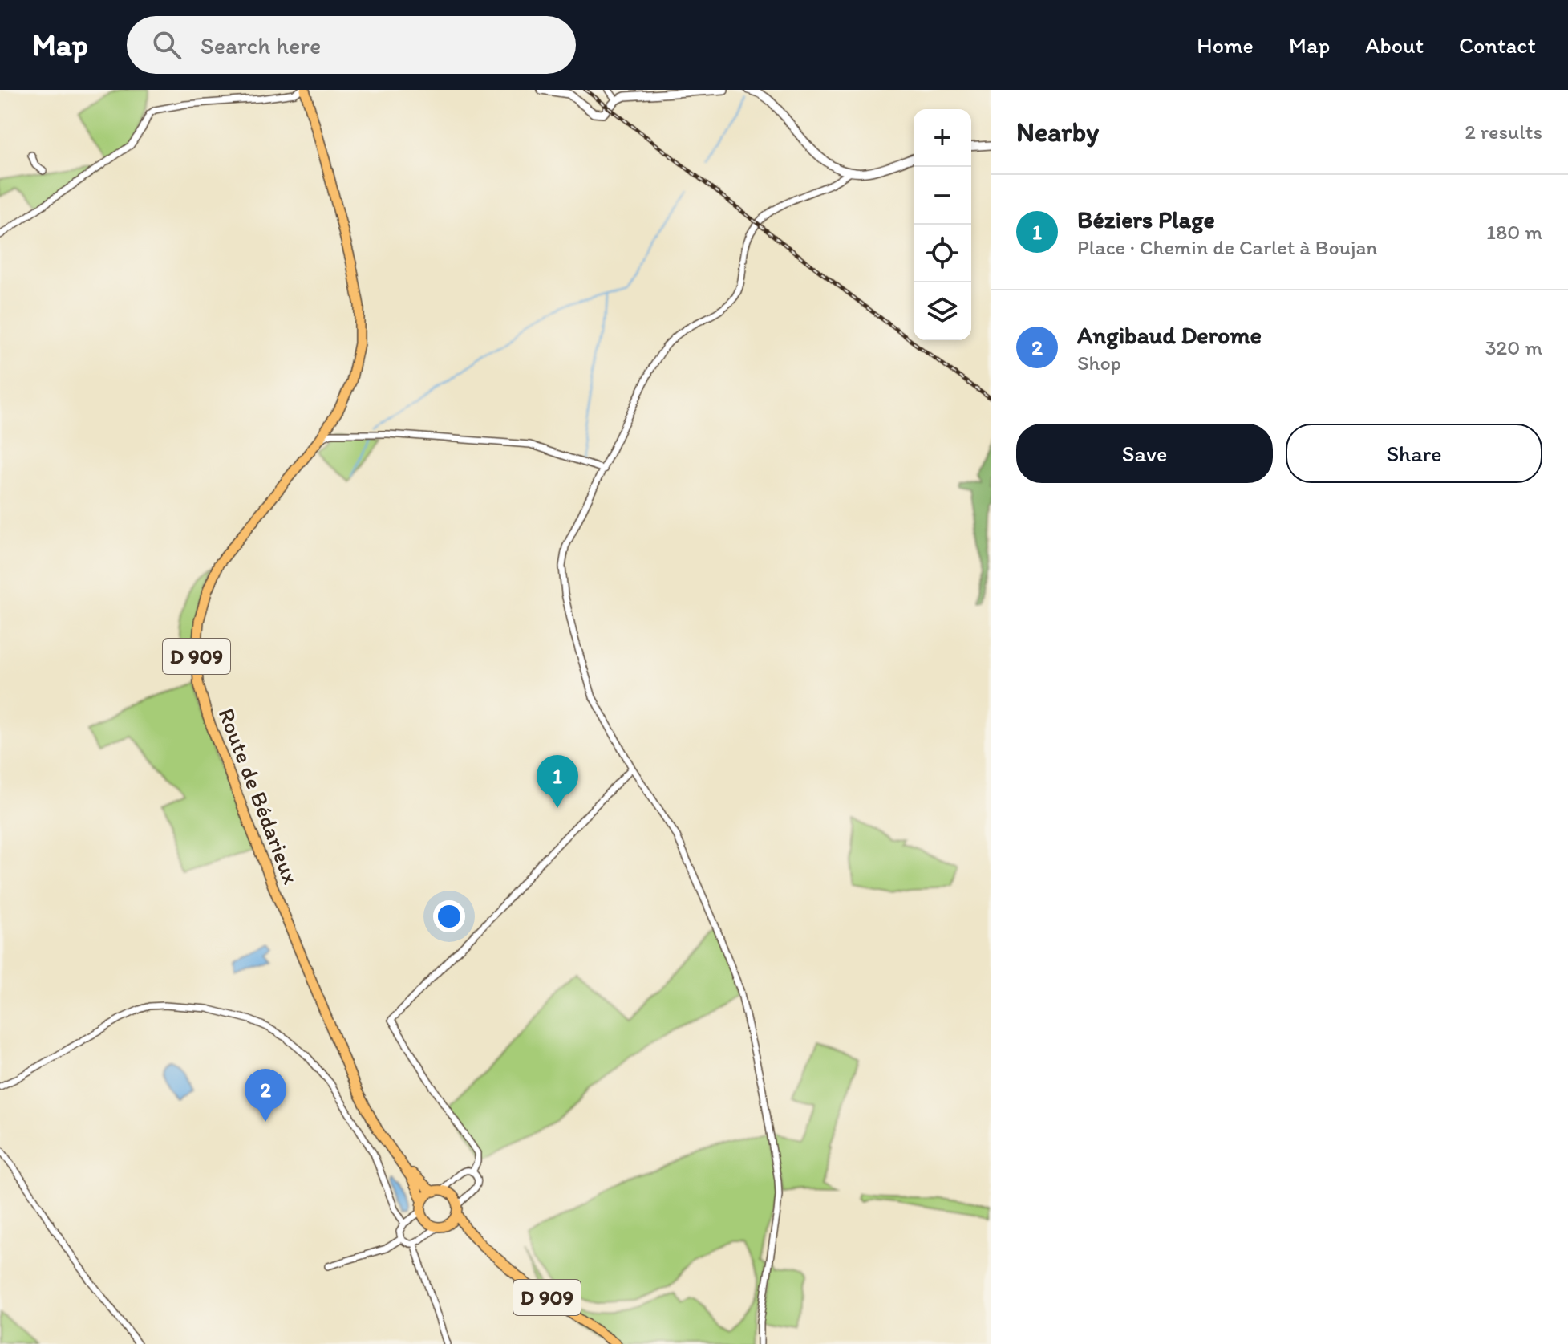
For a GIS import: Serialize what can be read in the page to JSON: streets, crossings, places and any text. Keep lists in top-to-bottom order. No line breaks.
{"streets":{"main road":["D 909","Route de Bédarieux"]},"crossings":[["D 909","Route de Bédarieux"]],"page":{"header":"Map","search":"Search here","nav":["Home","Map","About","Contact"],"heading":["Nearby","2 results"],"map_buttons":["+","−"],"list":[{"mark":"1","name":"Béziers Plage","note":"Place · Chemin de Carlet à Boujan","value":"180 m"},{"mark":"2","name":"Angibaud Derome","note":"Shop","value":"320 m"}],"buttons":["Save","Share"],"pins":["1","2"]}}
